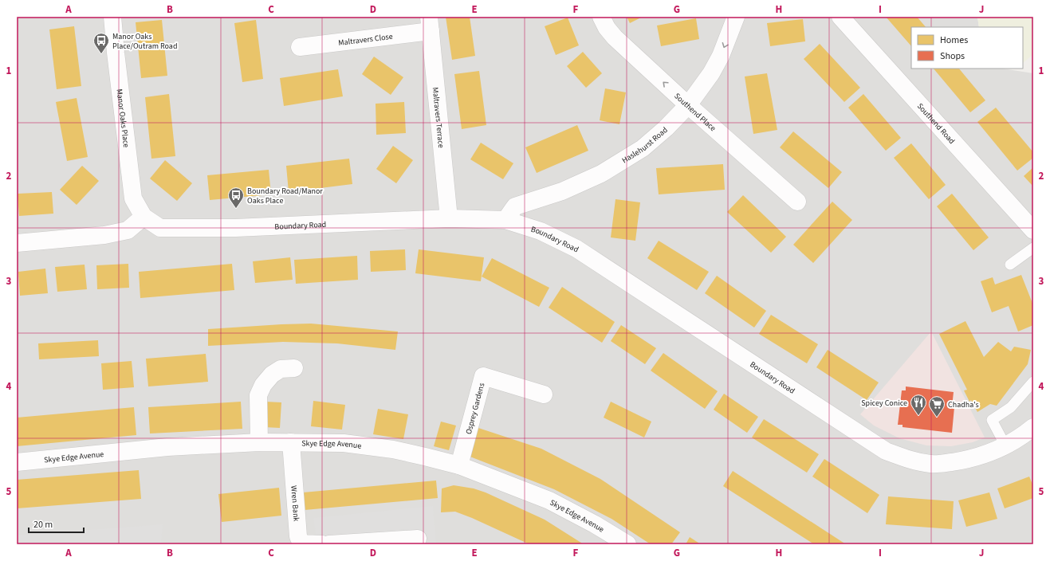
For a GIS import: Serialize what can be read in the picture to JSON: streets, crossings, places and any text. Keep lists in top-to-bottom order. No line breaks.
{"streets":{"street":["Maltravers Close","Southend Place","Manor Oaks Place","Maltravers Terrace","Southend Road","Haslehurst Road","Boundary Road","Osprey Gardens","Skye Edge Avenue","Wren Bank"]},"crossings":[["Maltravers Close","Maltravers Terrace"],["Southend Place","Haslehurst Road"],["Manor Oaks Place","Boundary Road"],["Maltravers Terrace","Boundary Road"],["Haslehurst Road","Boundary Road"],["Osprey Gardens","Skye Edge Avenue"],["Skye Edge Avenue","Wren Bank"]],"one_way":["Southend Place"],"places":{"bus stop":["Manor Oaks Place/Outram Road","Boundary Road/Manor Oaks Place"],"restaurant":["Spicey Conice"],"supermarket":["Chadha's"]},"legend":["Homes","Shops"],"scale_bar":"20 m","grid":{"columns":["A","B","C","D","E","F","G","H","I","J"],"rows":["1","2","3","4","5"]}}
